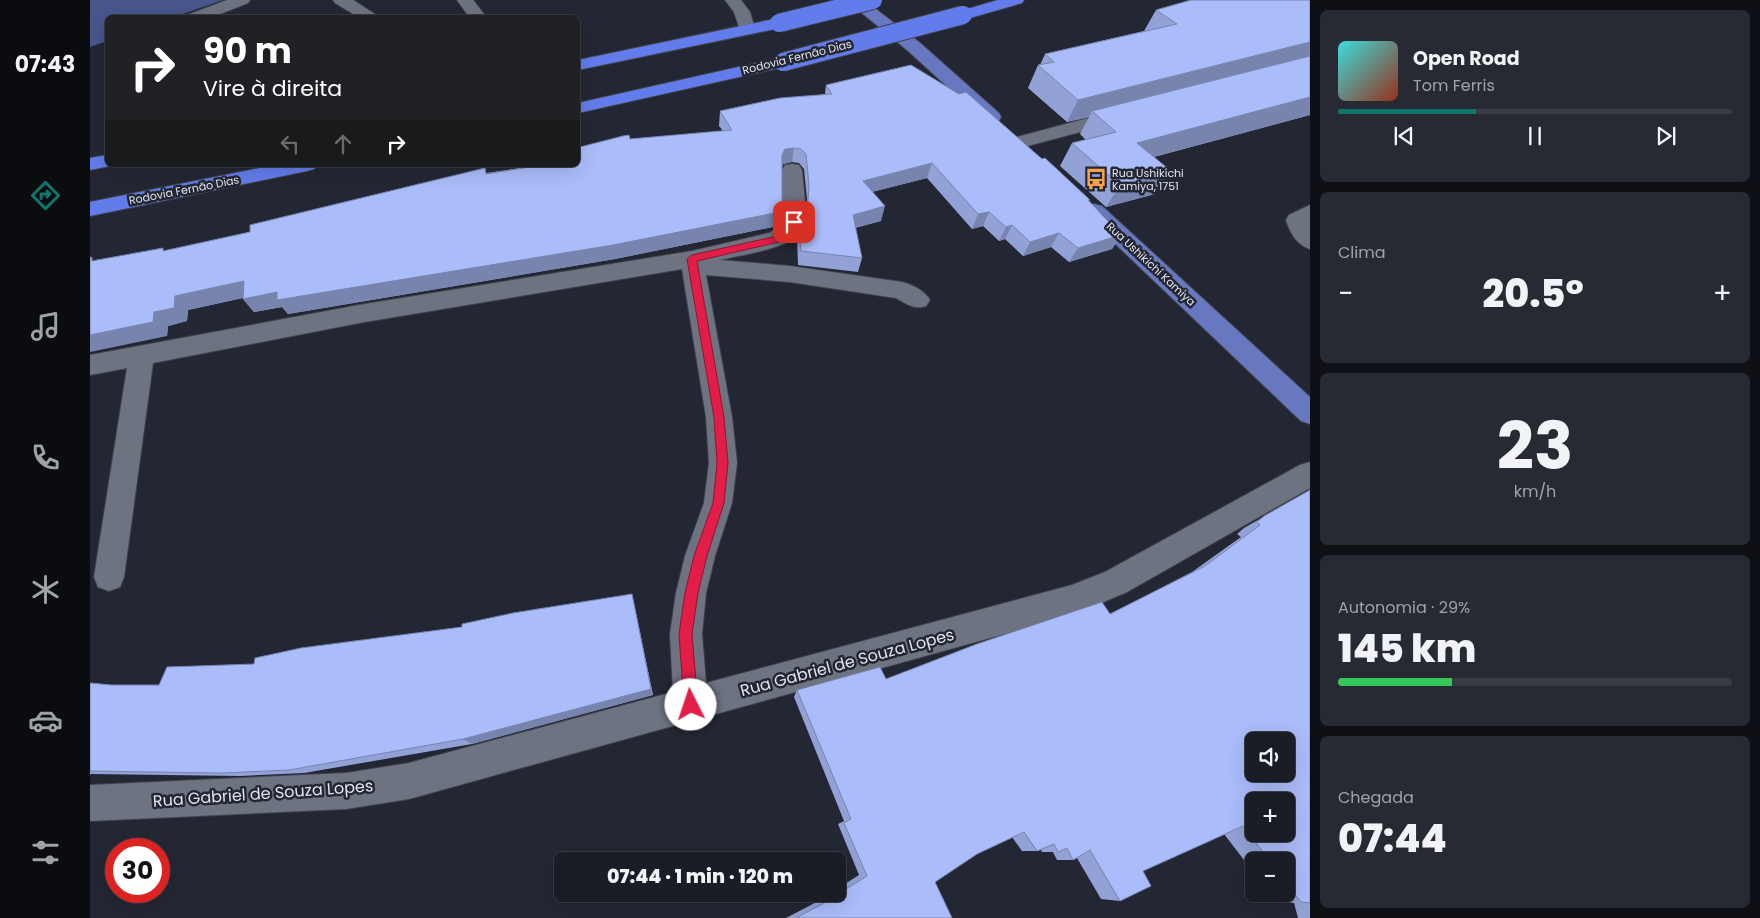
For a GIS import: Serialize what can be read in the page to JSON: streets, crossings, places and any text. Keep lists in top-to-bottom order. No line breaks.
{"streets":{"highway":["Rodovia Fernão Dias"],"main road":["Rua Ushikichi Kamiya"],"street":["Rua Gabriel de Souza Lopes"]},"places":{"bus stop":["Rua Ushikichi Kamiya, 1751"]},"page":{"tabs":"07:43","turn":["90 m","Vire à direita"],"song":["Open Road","Tom Ferris"],"tile":["Clima",["23","km/h"],["Autonomia · 29%","145 km"],["Chegada","07:44"]],"heat":["−","20.5°","+"],"map_buttons":["+","−"],"limit":"30","trip":"07:44 · 1 min · 120 m"}}
